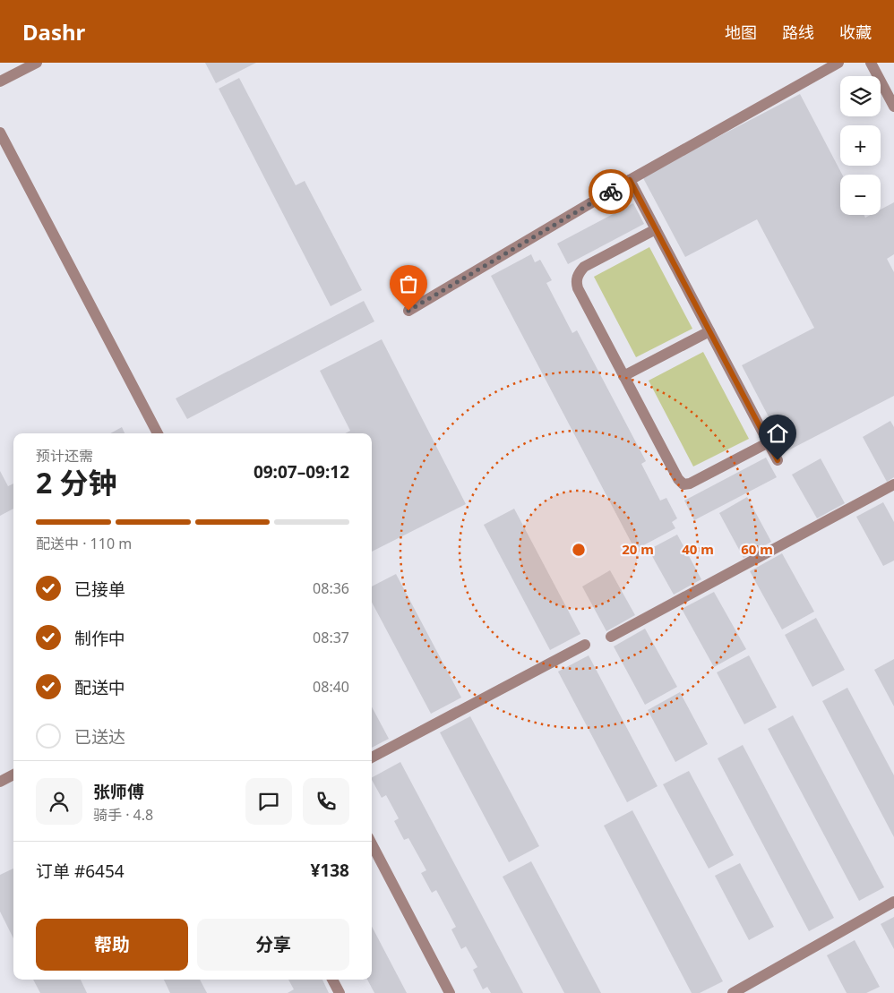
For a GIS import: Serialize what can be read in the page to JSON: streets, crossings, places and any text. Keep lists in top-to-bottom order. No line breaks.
{"page":{"header":"Dashr","nav":["地图","路线","收藏"],"map_buttons":["+","−"],"heading":["2 分钟","预计还需","09:07–09:12"],"panel":["张师傅","骑手 · 4.8","订单 #6454","¥138"],"bar":"配送中 · 110 m","list":[["已接单","08:36"],["制作中","08:37"],["配送中","08:40"],"已送达"],"buttons":["帮助","分享"]},"rings":["20 m","40 m","60 m"]}
